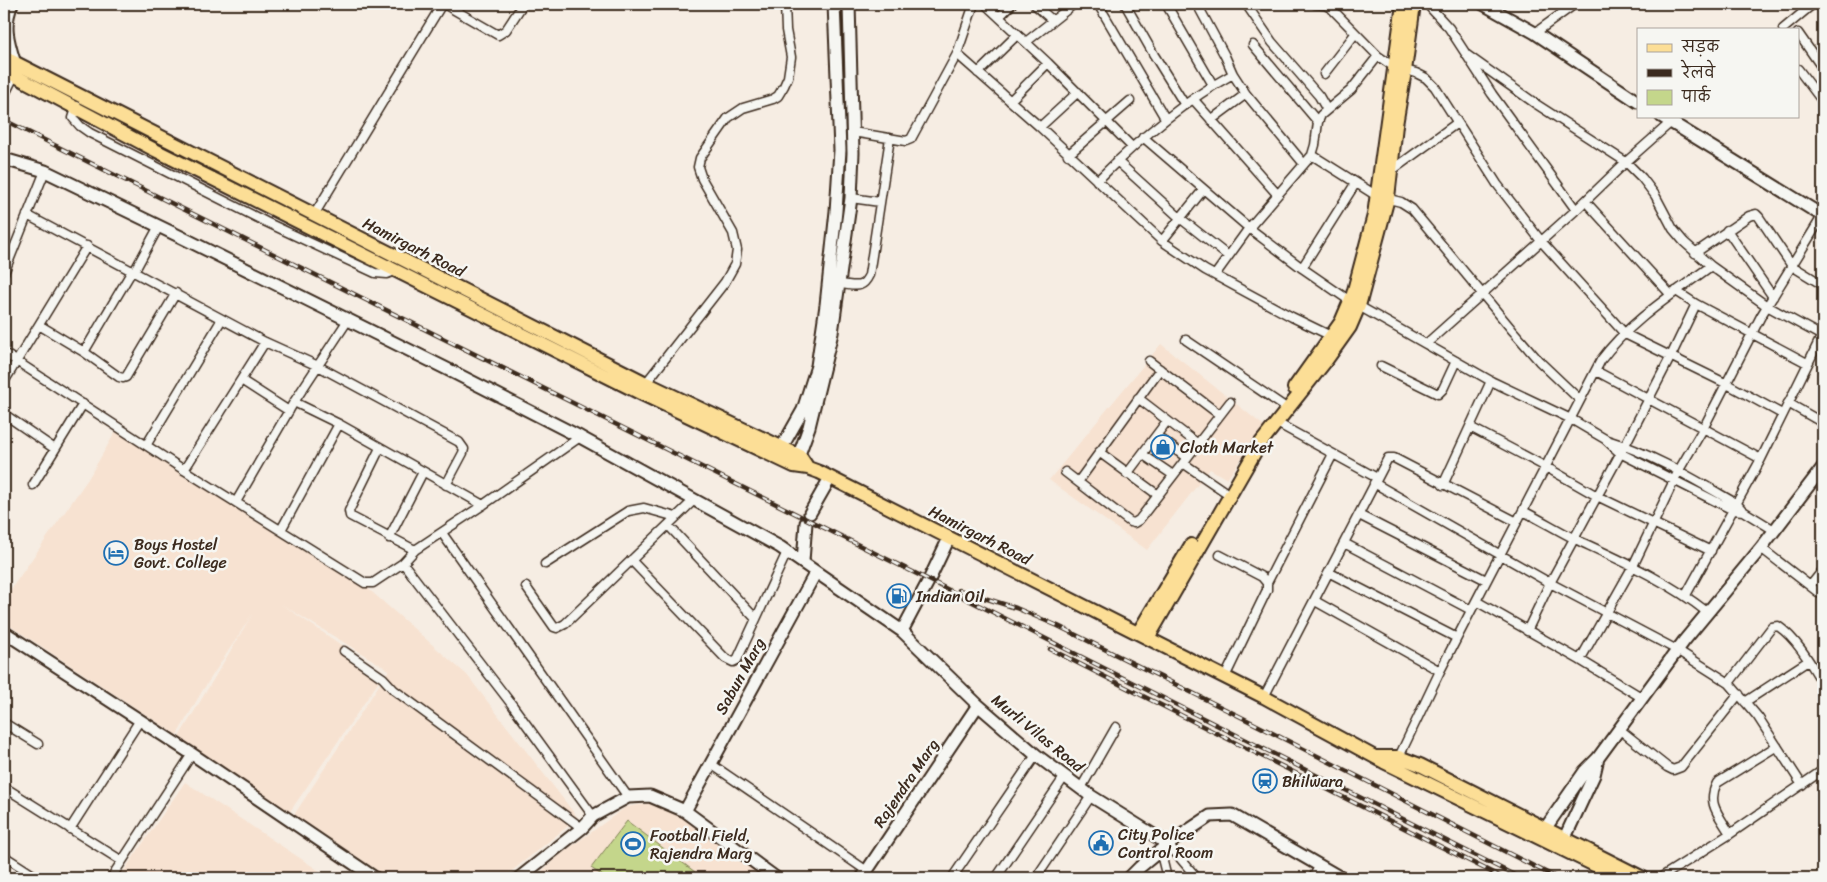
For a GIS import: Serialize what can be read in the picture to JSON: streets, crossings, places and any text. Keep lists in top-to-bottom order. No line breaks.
{"streets":{"main road":["Hamirgarh Road"],"street":["Sabun Marg","Murli Vilas Road","Rajendra Marg"]},"crossings":[["Sabun Marg","Murli Vilas Road"],["Murli Vilas Road","Rajendra Marg"]],"places":{"shop":["Cloth Market"],"hotel":["Boys Hostel Govt. College"],"fuel station":["Indian Oil"],"station":["Bhilwara"],"public building":["City Police Control Room"],"sports":["Football Field, Rajendra Marg"]},"legend":["सड़क","रेलवे","पार्क"]}
